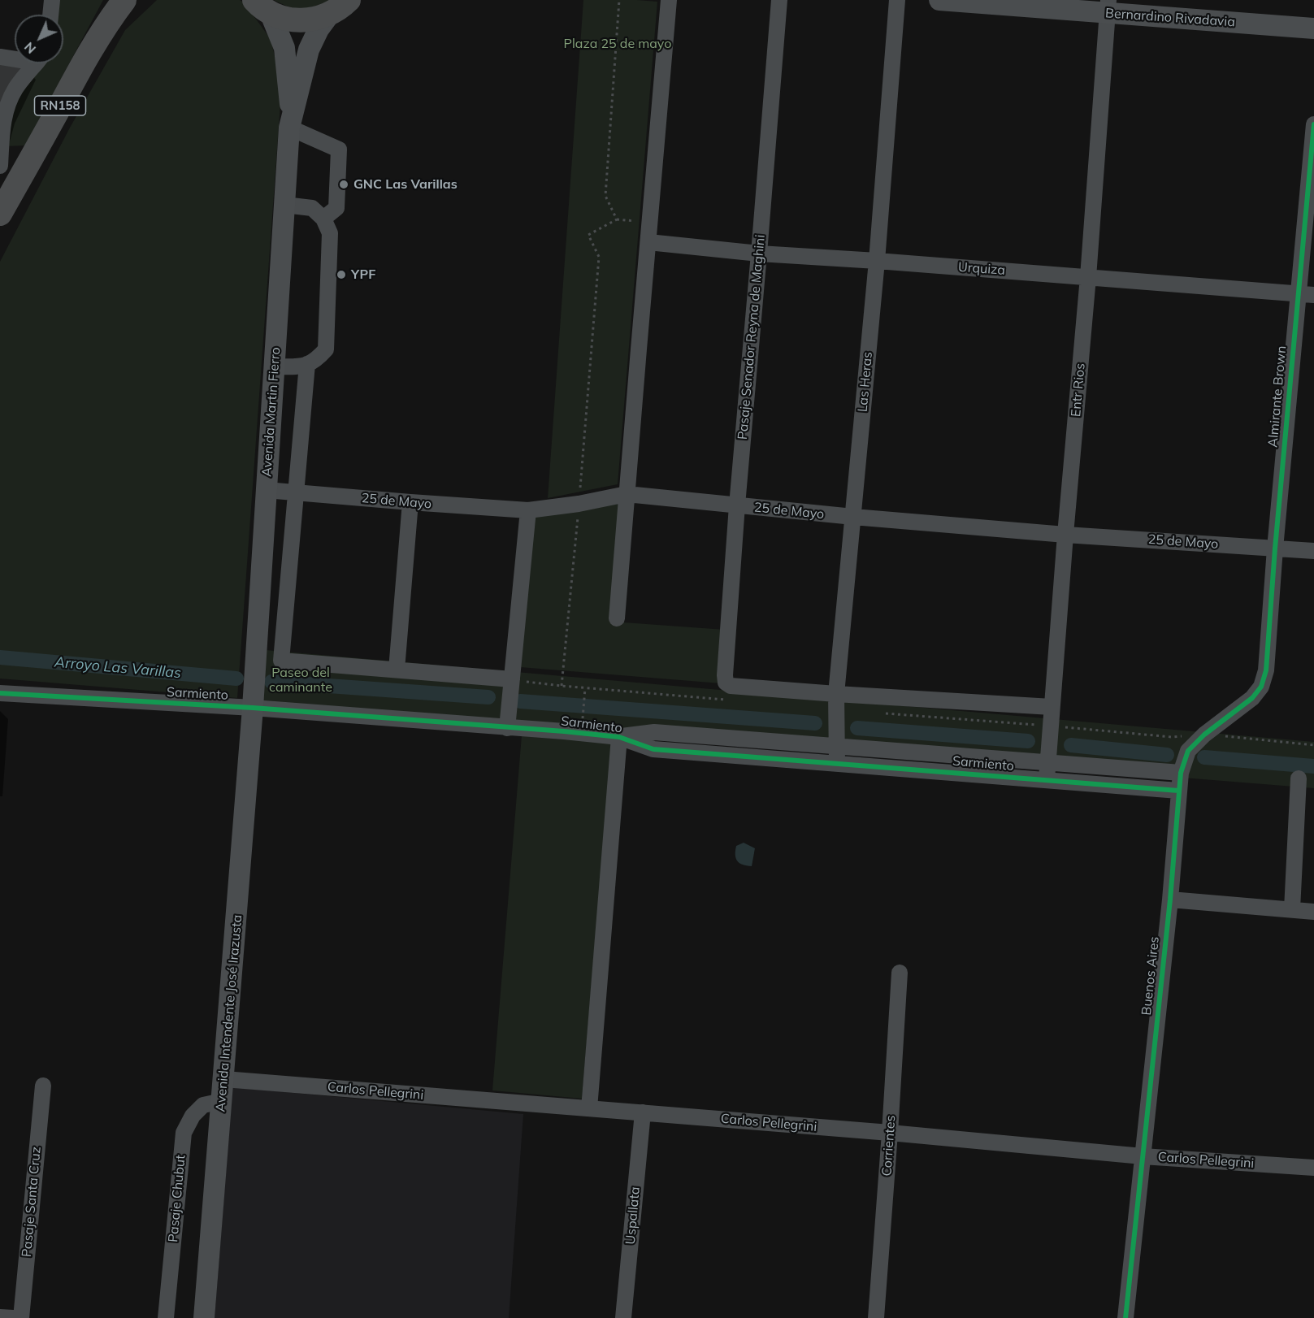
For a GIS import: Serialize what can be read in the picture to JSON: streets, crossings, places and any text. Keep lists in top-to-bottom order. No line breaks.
{"streets":{"highway":["RN158"],"main road":["Bernardino Rivadavia","Avenida Martin Fierro","Avenida Intendente José Irazusta"],"street":["Urquiza","Pasaje Senador Reyna de Maghini","Las Heras","Entr Rios","Almirante Brown","25 de Mayo","Sarmiento","Buenos Aires","Carlos Pellegrini","Corrientes","Pasaje Chubut","Pasaje Santa Cruz","Uspallata"]},"crossings":[["Bernardino Rivadavia","Entr Rios"],["Urquiza","Pasaje Senador Reyna de Maghini"],["Urquiza","Las Heras"],["Urquiza","Entr Rios"],["Urquiza","Almirante Brown"],["Pasaje Senador Reyna de Maghini","Las Heras"],["Pasaje Senador Reyna de Maghini","25 de Mayo"],["Las Heras","25 de Mayo"],["Las Heras","Sarmiento"],["Entr Rios","25 de Mayo"],["Entr Rios","Sarmiento"],["Almirante Brown","25 de Mayo"],["Almirante Brown","Buenos Aires"],["Avenida Martin Fierro","25 de Mayo"],["Avenida Martin Fierro","Sarmiento"],["Avenida Martin Fierro","Avenida Intendente José Irazusta"],["Sarmiento","Buenos Aires"],["Sarmiento","Avenida Intendente José Irazusta"],["Buenos Aires","Carlos Pellegrini"],["Avenida Intendente José Irazusta","Carlos Pellegrini"],["Avenida Intendente José Irazusta","Pasaje Chubut"],["Carlos Pellegrini","Corrientes"],["Carlos Pellegrini","Uspallata"]],"water":["Arroyo Las Varillas"],"parks":["Plaza 25 de mayo","Paseo del caminante"],"places":["GNC Las Varillas","YPF"],"north":"bottom left"}
